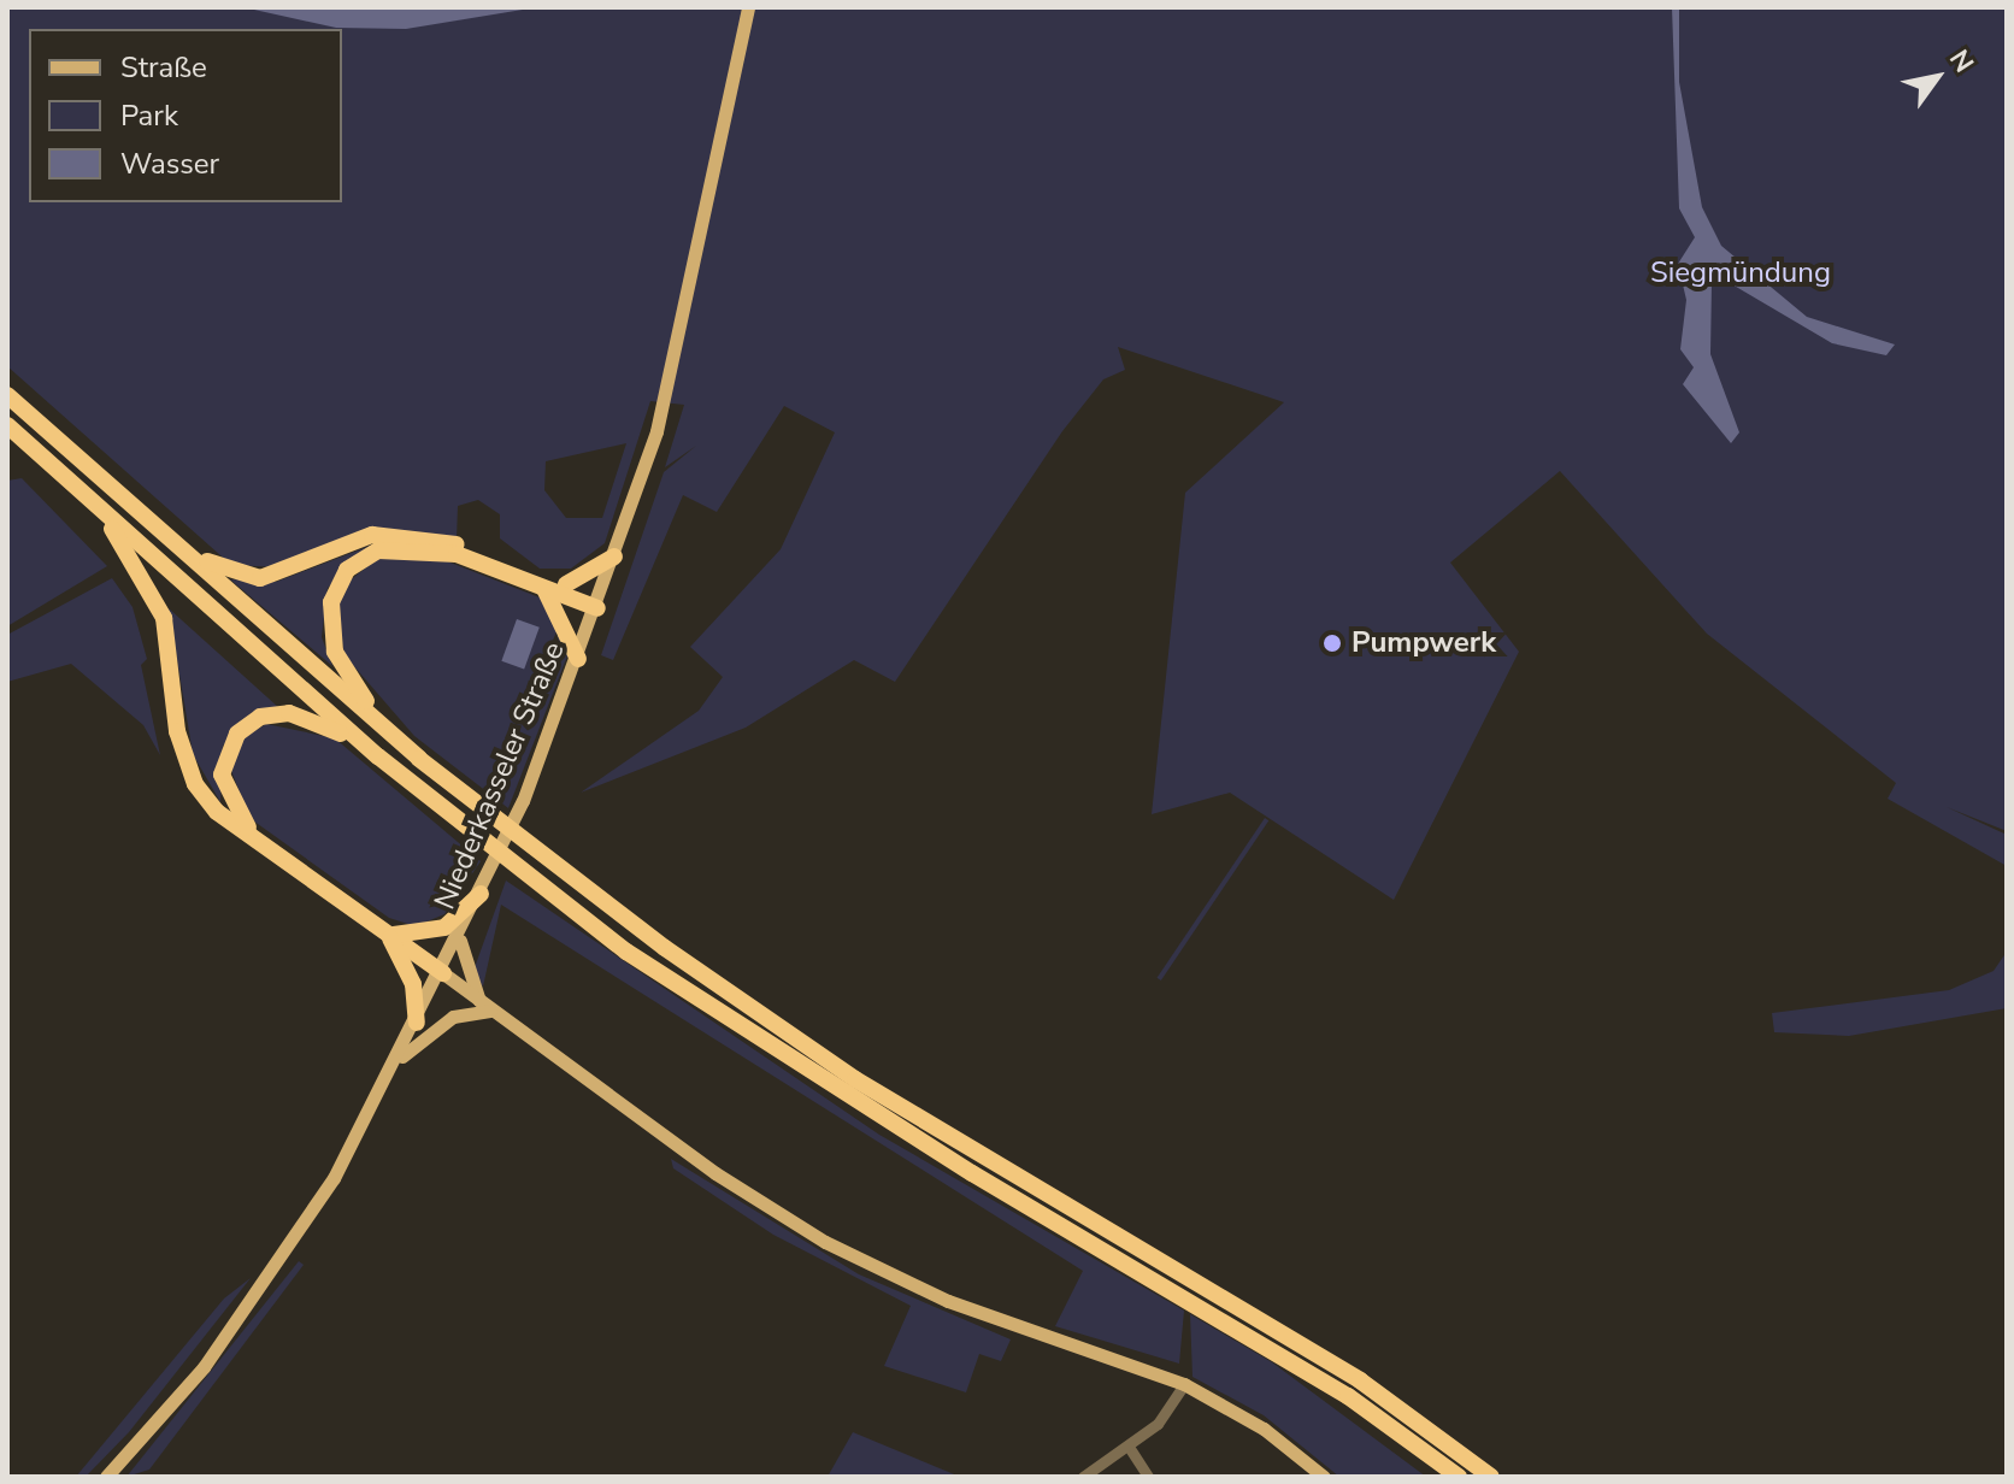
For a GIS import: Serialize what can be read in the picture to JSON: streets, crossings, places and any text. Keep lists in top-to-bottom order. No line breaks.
{"streets":{"main road":["Niederkasseler Straße"]},"parks":["Siegmündung"],"places":["Pumpwerk"],"legend":["Straße","Park","Wasser"],"north":"top right"}
